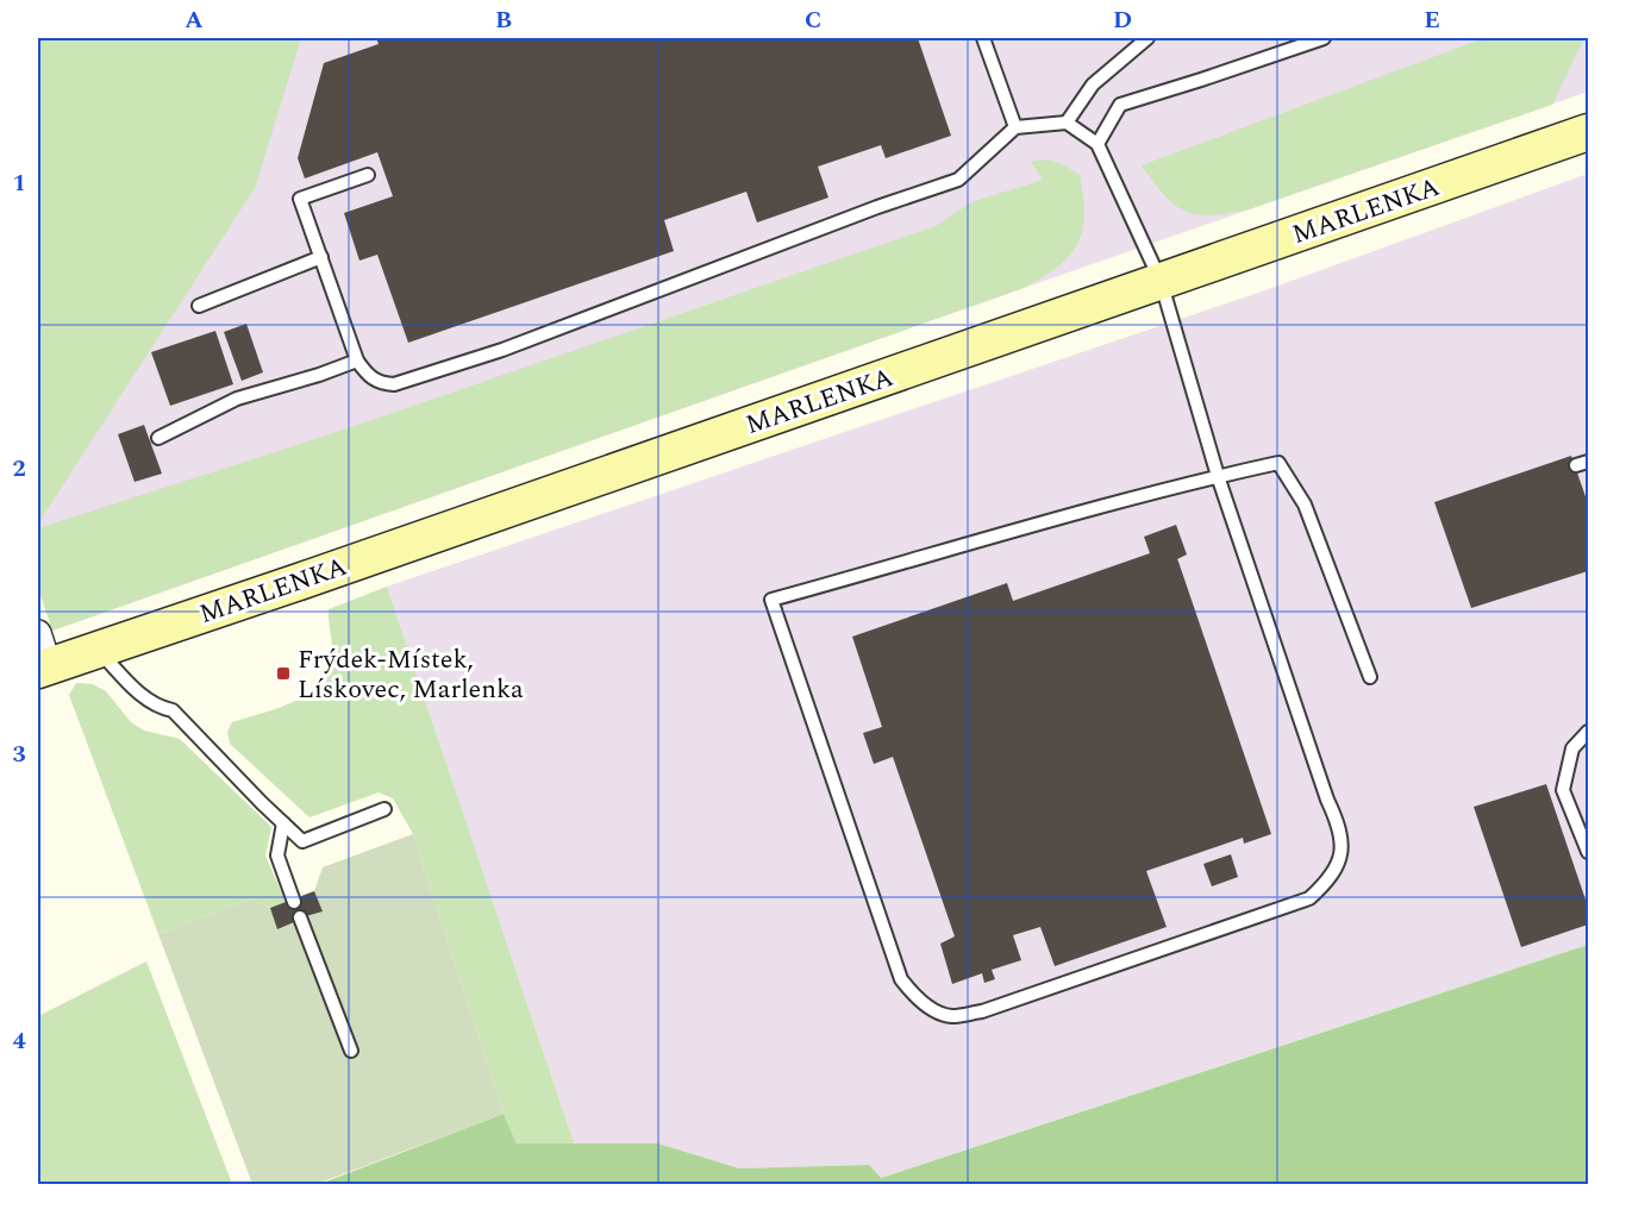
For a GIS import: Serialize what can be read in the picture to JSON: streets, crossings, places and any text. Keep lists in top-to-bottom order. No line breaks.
{"streets":{"main road":["MARLENKA"]},"places":{"transit":["Frýdek-Místek, Lískovec, Marlenka"]},"grid":{"columns":["A","B","C","D","E"],"rows":["1","2","3","4"]}}
